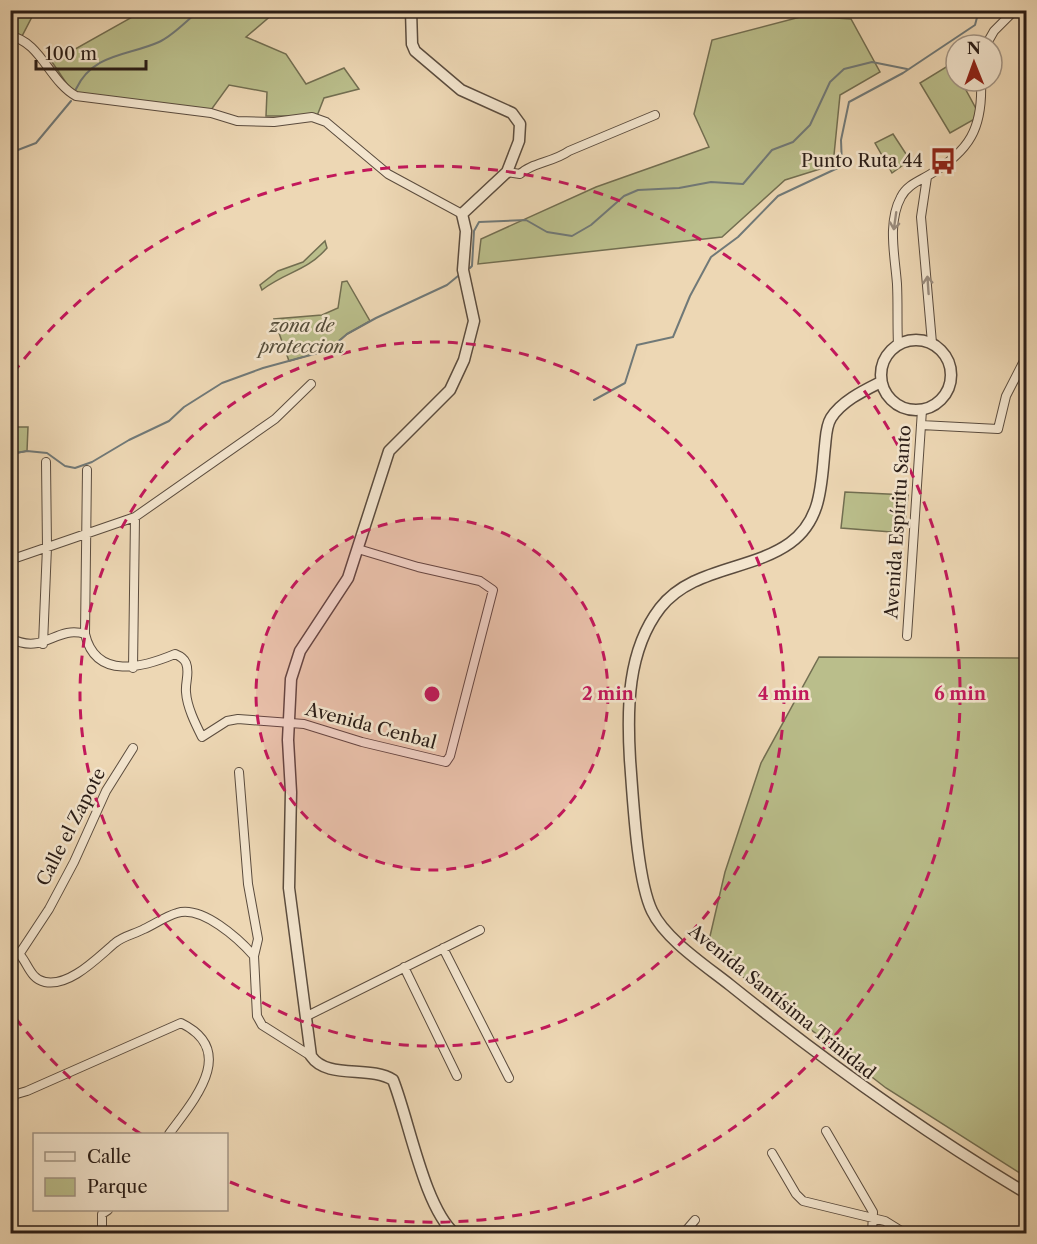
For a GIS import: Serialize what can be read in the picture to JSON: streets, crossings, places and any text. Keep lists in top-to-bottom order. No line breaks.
{"streets":{"street":["Avenida Espíritu Santo","Avenida Cenbal","Calle el Zapote","Avenida Santísima Trinidad"]},"crossings":[["Avenida Espíritu Santo","Avenida Santísima Trinidad"]],"parks":["zona de proteccion"],"places":{"bus stop":["Punto Ruta 44"]},"legend":["Calle","Parque"],"scale_bar":"100 m","north":"top","rings":["2 min","4 min","6 min"]}
